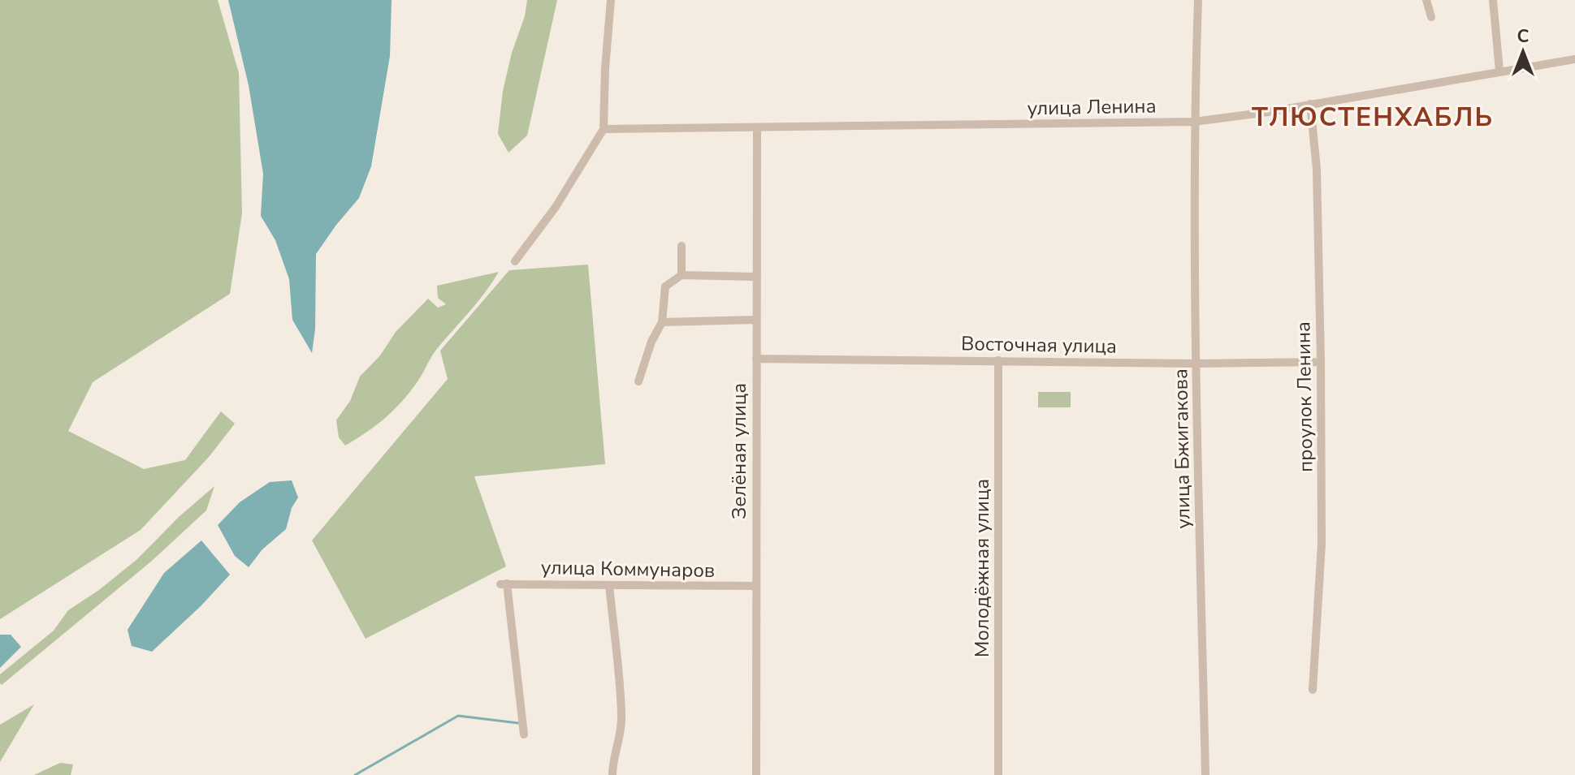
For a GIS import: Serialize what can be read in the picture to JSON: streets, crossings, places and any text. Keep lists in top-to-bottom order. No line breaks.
{"streets":{"street":["улица Ленина","Восточная улица","проулок Ленина","улица Бжигакова","Зелёная улица","Молодёжная улица","улица Коммунаров"]},"crossings":[["улица Ленина","проулок Ленина"],["улица Ленина","улица Бжигакова"],["улица Ленина","Зелёная улица"],["Восточная улица","проулок Ленина"],["Восточная улица","улица Бжигакова"],["Восточная улица","Зелёная улица"],["Восточная улица","Молодёжная улица"],["Зелёная улица","улица Коммунаров"]],"districts":["ТЛЮСТЕНХАБЛЬ"],"north":"top"}
